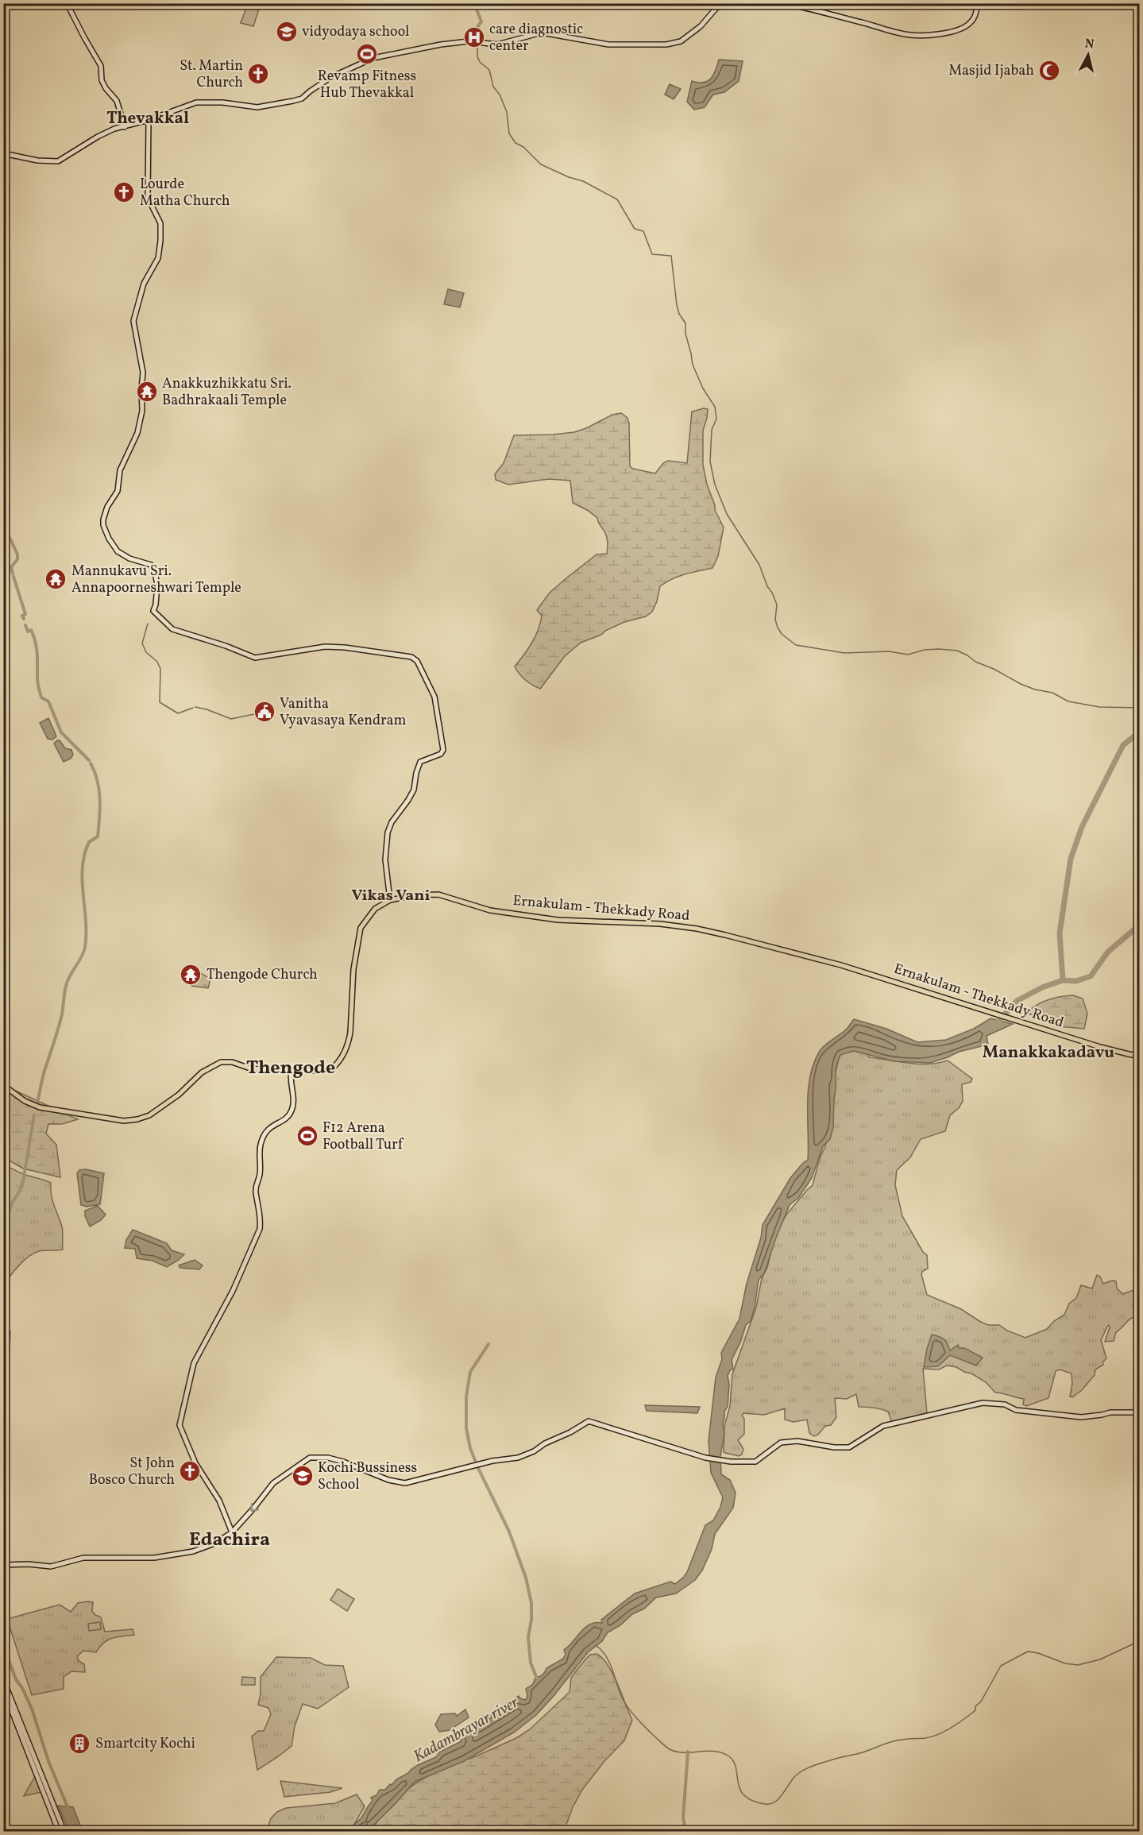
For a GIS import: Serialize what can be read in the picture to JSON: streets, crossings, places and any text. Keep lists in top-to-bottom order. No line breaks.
{"streets":{"main road":["Ernakulam - Thekkady Road"]},"districts":["Thevakkal","Vikas Vani","Manakkakadavu","Thengode","Edachira"],"water":["Kadambrayar river"],"places":{"school or university":["vidyodaya school","Kochi Bussiness School"],"hospital":["care diagnostic center"],"sports":["Revamp Fitness Hub Thevakkal","F12 Arena Football Turf"],"mosque":["Masjid Ijabah"],"church":["St. Martin Church","Lourde Matha Church","St John Bosco Church"],"temple":["Anakkuzhikkatu Sri. Badhrakaali Temple","Mannukavu Sri. Annapoorneshwari Temple","Thengode Church"],"public building":["Vanitha Vyavasaya Kendram"],"building":["Smartcity Kochi"]},"north":"top"}
